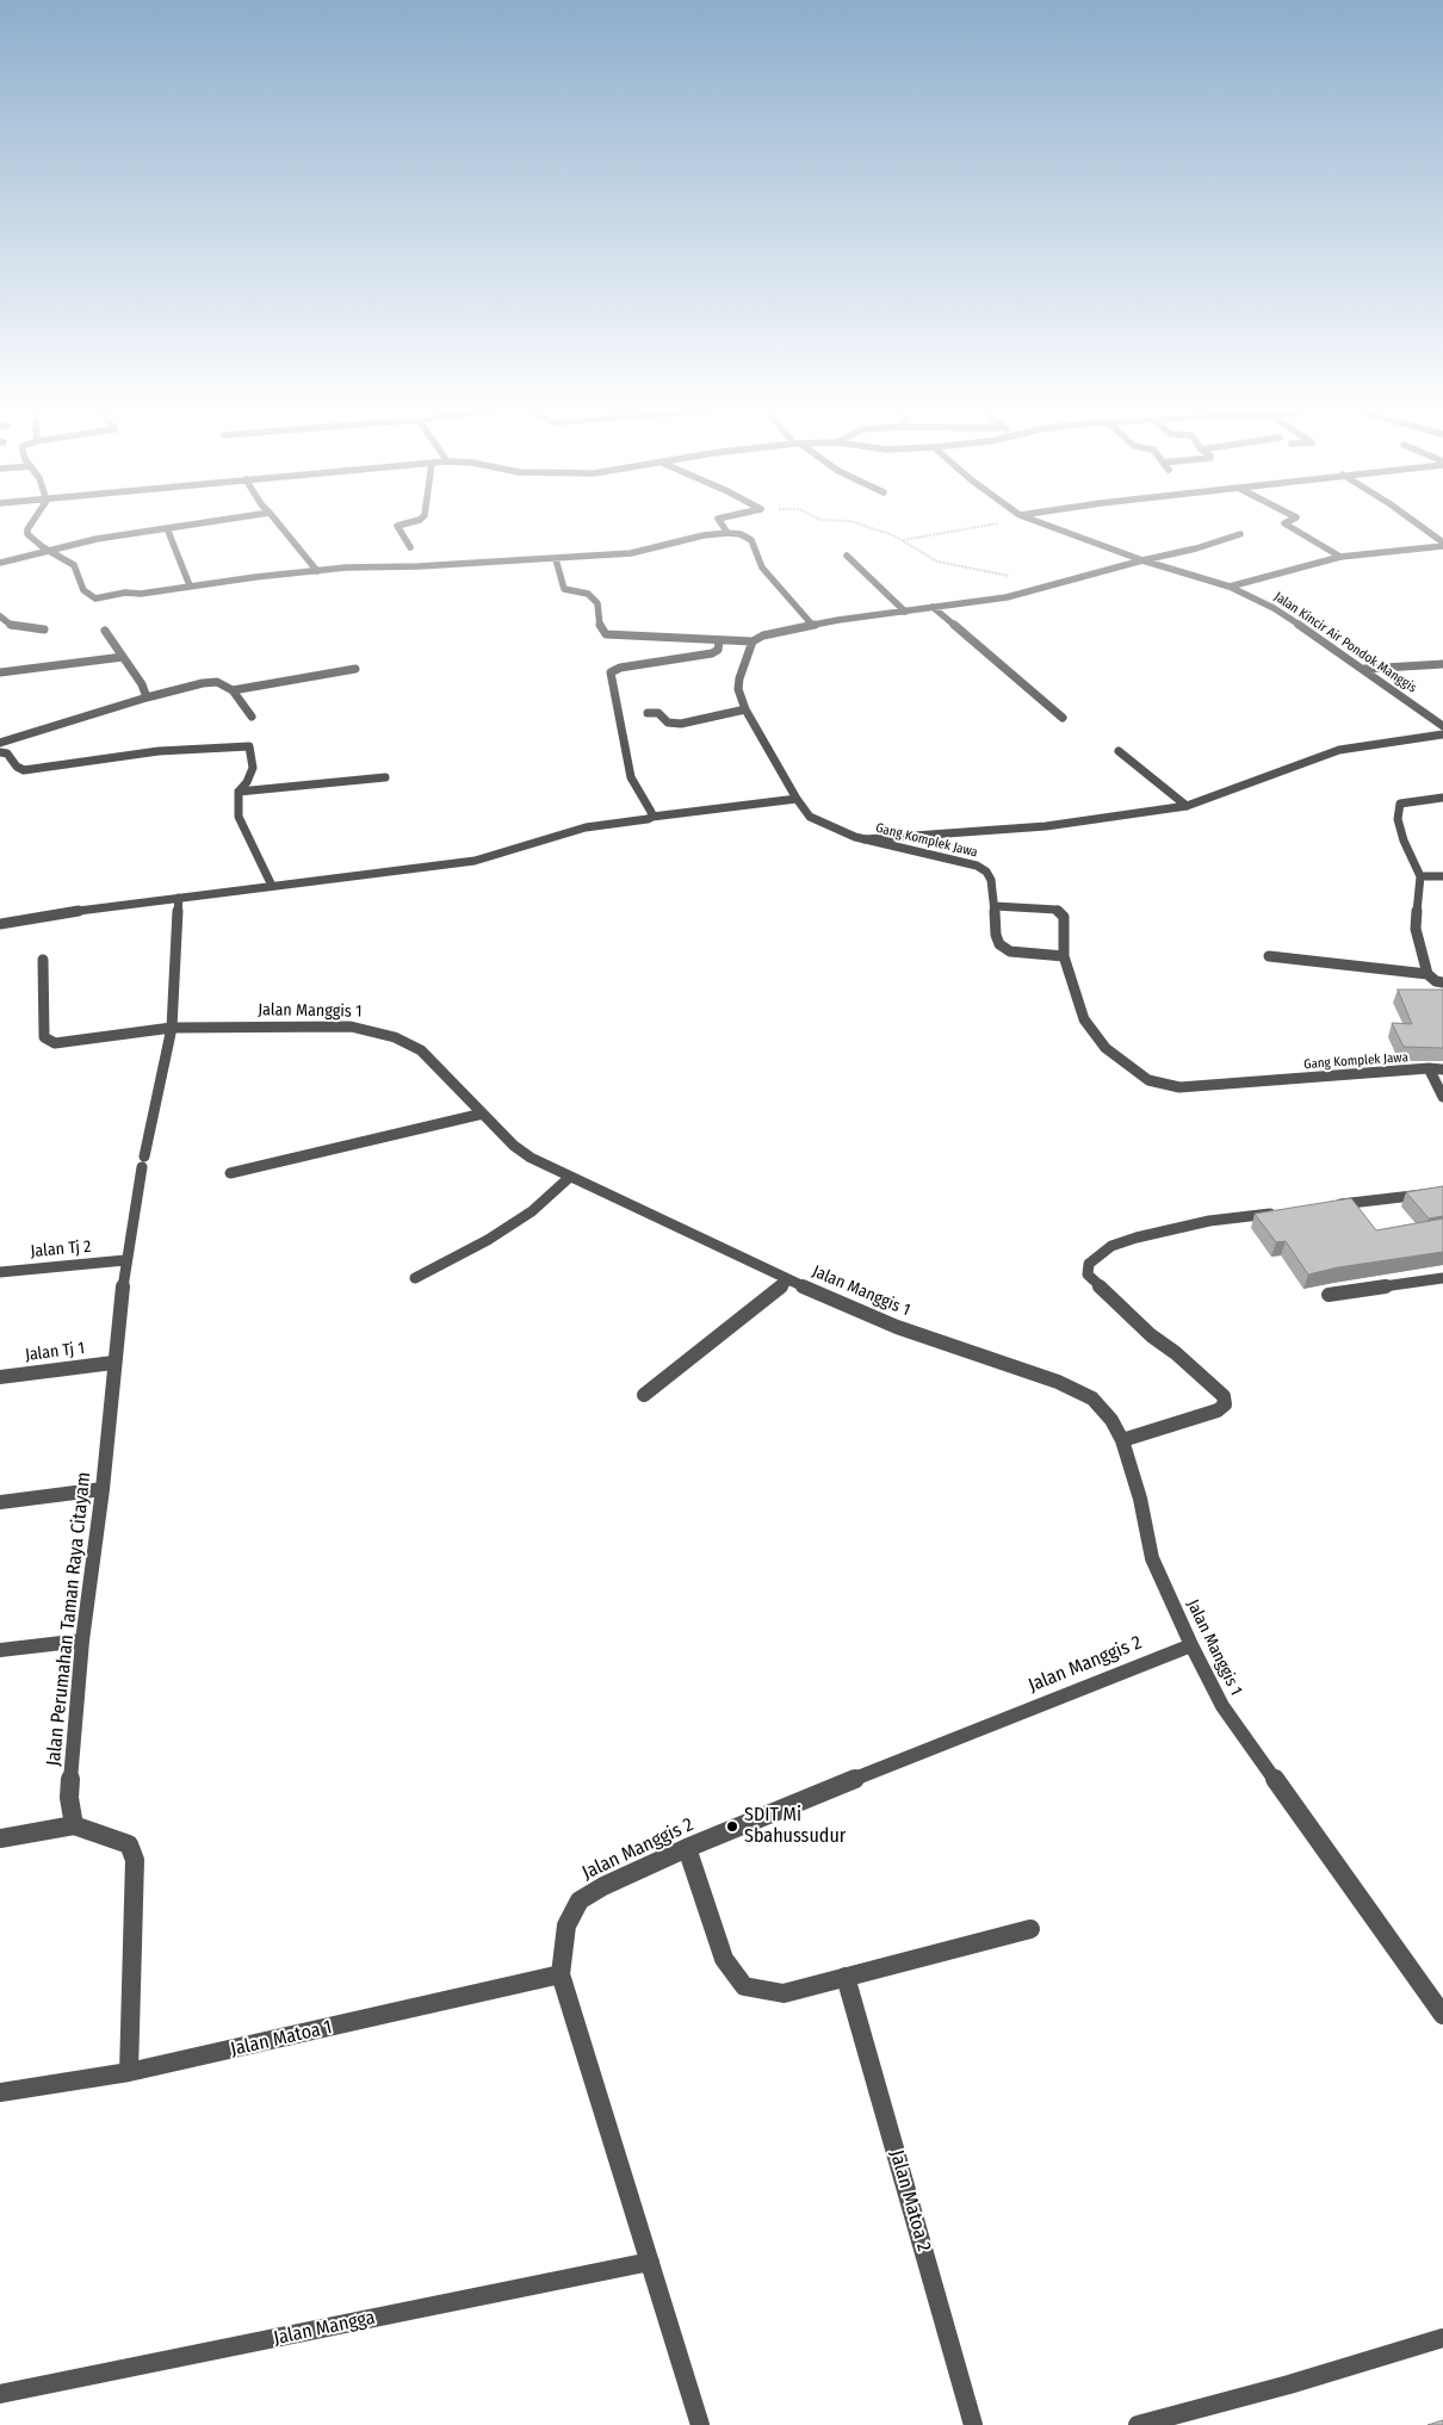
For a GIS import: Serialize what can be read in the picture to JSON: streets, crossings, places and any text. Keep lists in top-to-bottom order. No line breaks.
{"streets":{"street":["Jalan Kincir Air Pondok Manggis","Gang Komplek Jawa","Jalan Manggis 1","Jalan Tj 2","Jalan Tj 1","Jalan Perumahan Taman Raya Citayam","Jalan Manggis 2","Jalan Matoa 1","Jalan Matoa 2","Jalan Mangga"]},"crossings":[["Jalan Manggis 1","Jalan Perumahan Taman Raya Citayam"],["Jalan Manggis 1","Jalan Manggis 2"],["Jalan Tj 2","Jalan Perumahan Taman Raya Citayam"],["Jalan Tj 1","Jalan Perumahan Taman Raya Citayam"],["Jalan Manggis 2","Jalan Matoa 1"],["Jalan Manggis 2","Jalan Mangga"]],"places":["SDIT Mi Sbahussudur"]}
